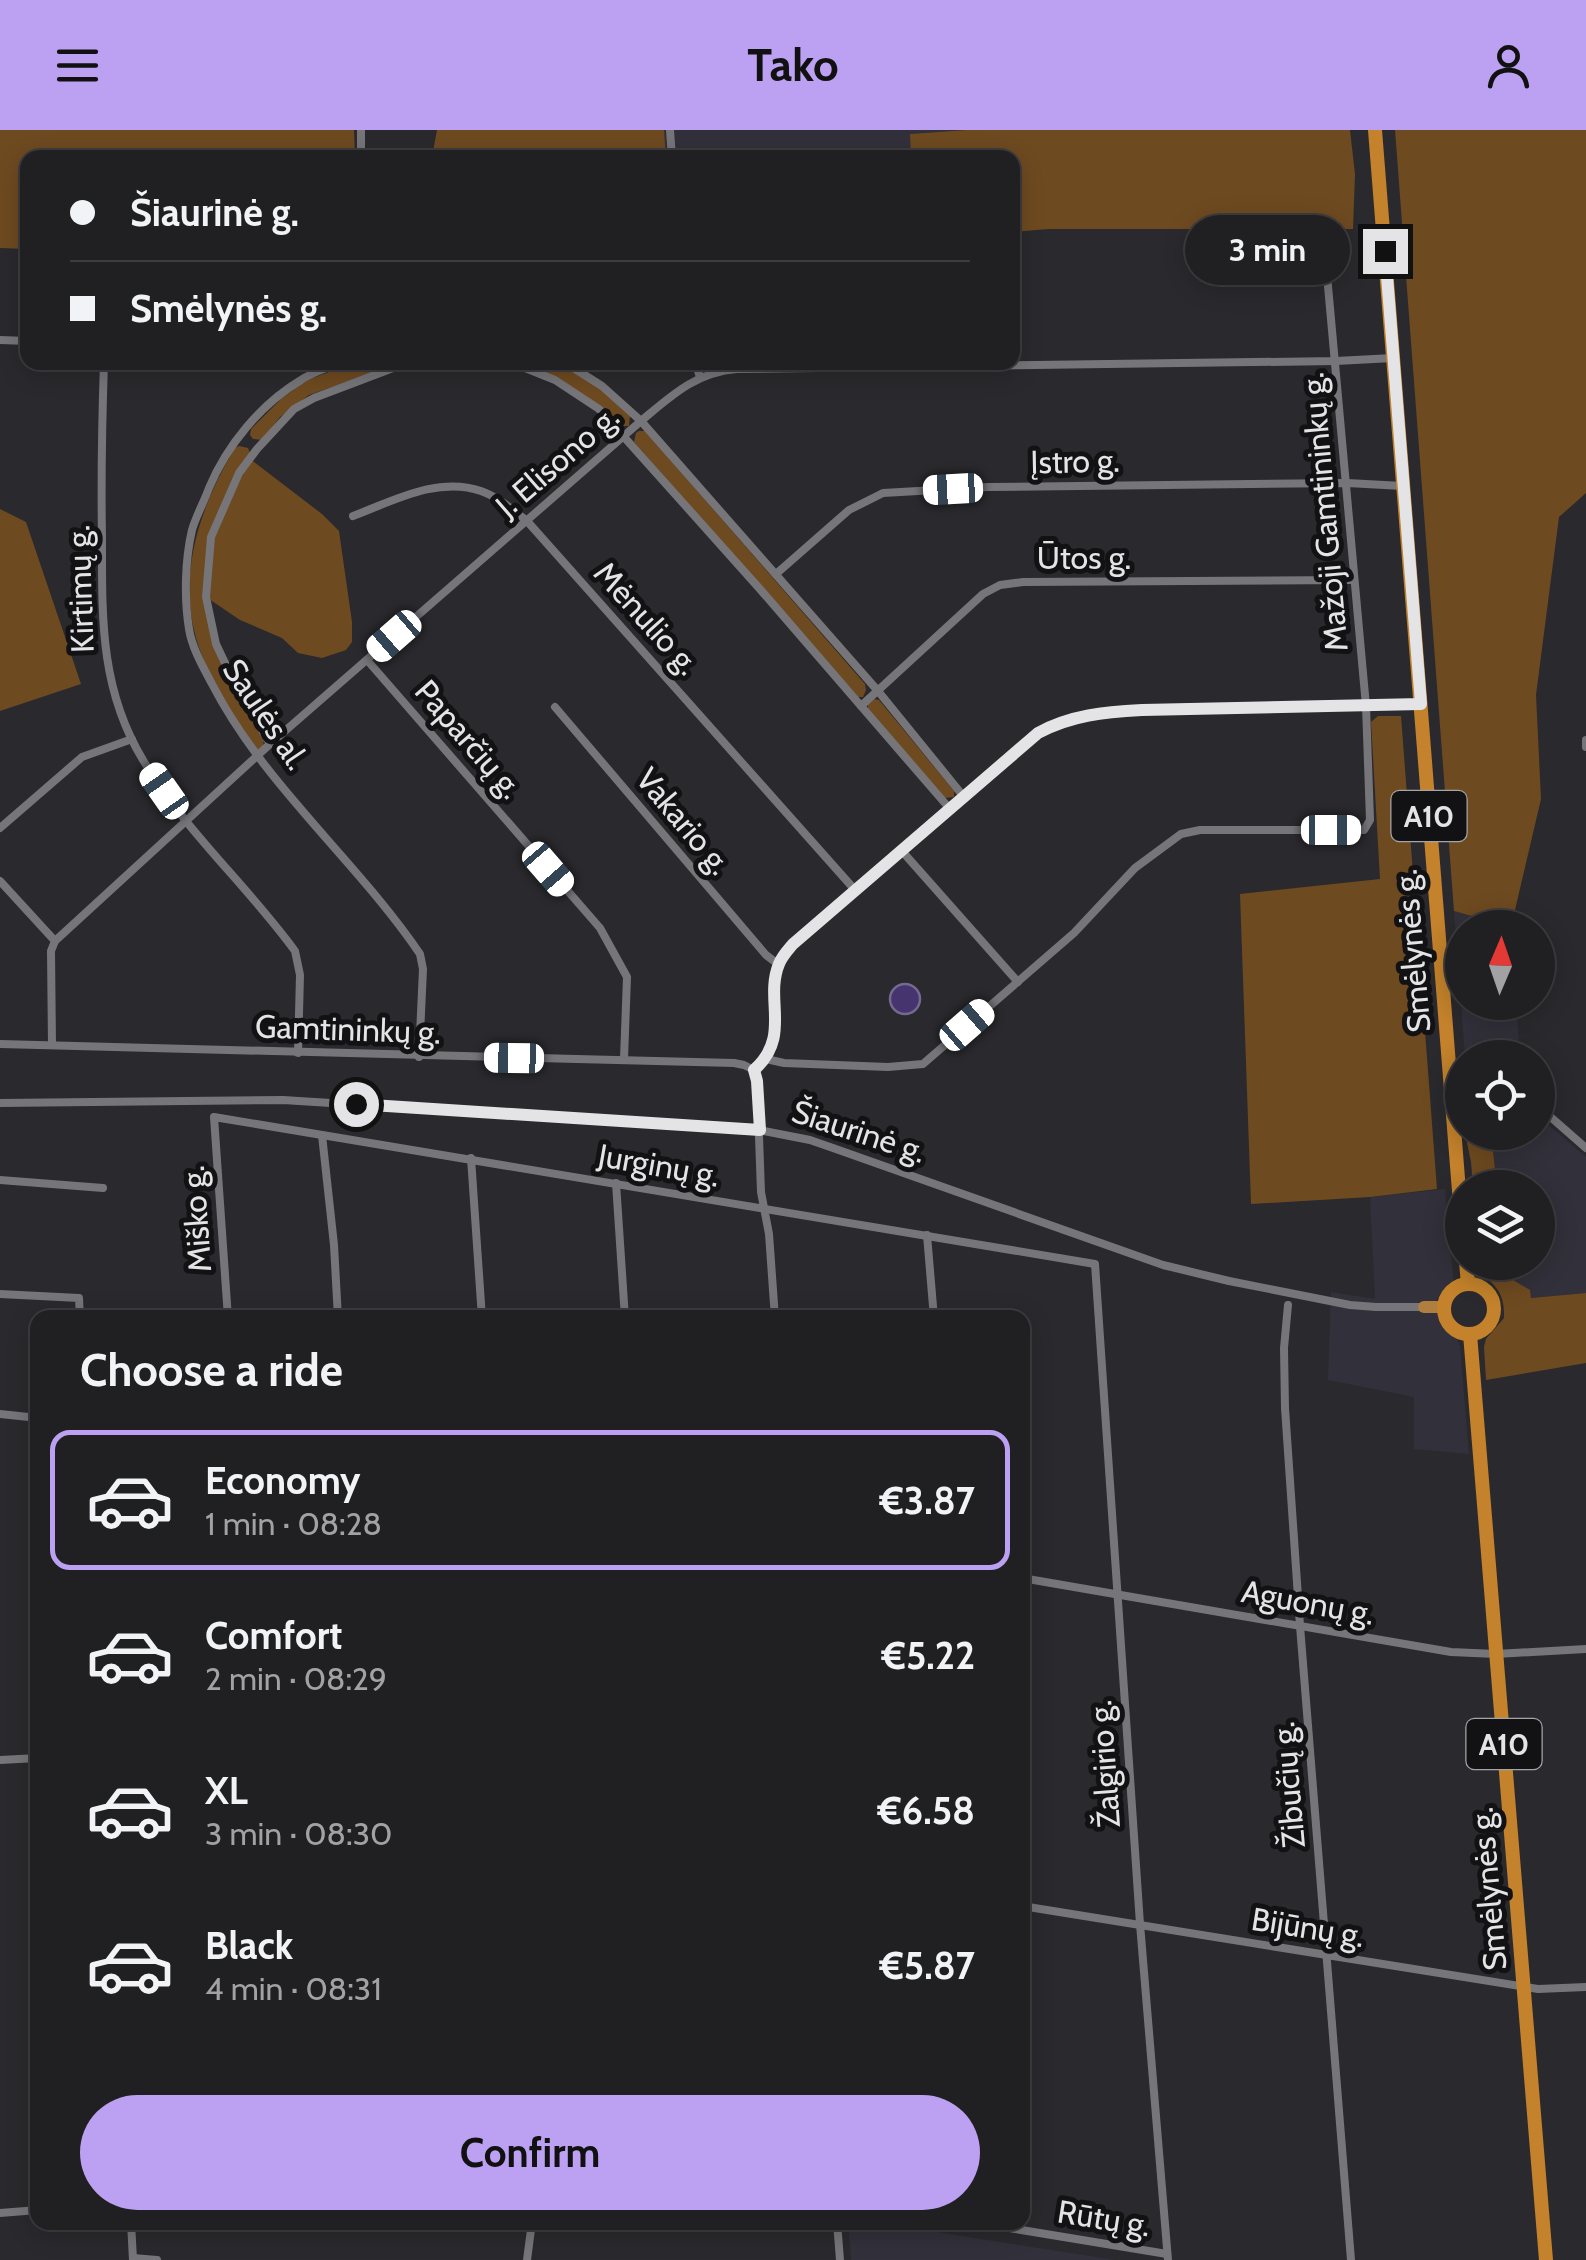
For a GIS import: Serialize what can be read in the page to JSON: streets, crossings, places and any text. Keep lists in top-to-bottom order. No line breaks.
{"streets":{"highway":["A10","Smėlynės g."],"main road":["Šiaurinė g."],"street":["J. Elisono g.","Įstro g.","Mažoji Gamtininkų g.","Ūtos g.","Kirtimų g.","Mėnulio g.","Saulės al.","Paparčių g.","Vakario g.","Gamtininkų g.","Jurginų g.","Miško g.","Aguonų g.","Žalgirio g.","Žibučių g.","Bijūnų g.","Rūtų g."]},"crossings":[["J. Elisono g.","Mažoji Gamtininkų g."],["J. Elisono g.","Kirtimų g."],["J. Elisono g.","Mėnulio g."],["J. Elisono g.","Saulės al."],["J. Elisono g.","Paparčių g."],["J. Elisono g.","Smėlynės g."],["Įstro g.","Mažoji Gamtininkų g."],["Įstro g.","Smėlynės g."],["Mažoji Gamtininkų g.","Ūtos g."],["Kirtimų g.","Gamtininkų g."],["Saulės al.","Gamtininkų g."],["Paparčių g.","Gamtininkų g."],["Smėlynės g.","Šiaurinė g."],["Smėlynės g.","Aguonų g."],["Smėlynės g.","Bijūnų g."],["Jurginų g.","Miško g."],["Jurginų g.","Žalgirio g."],["Aguonų g.","Žalgirio g."],["Aguonų g.","Žibučių g."],["Žalgirio g.","Bijūnų g."],["Žalgirio g.","Rūtų g."],["Žibučių g.","Bijūnų g."]],"north":"top","page":{"header":"Tako","banner":["Šiaurinė g.","Smėlynės g."],"bubble":"3 min","heading":"Choose a ride","list":[{"name":"Economy","note":"1 min · 08:28","value":"€3.87"},{"name":"Comfort","note":"2 min · 08:29","value":"€5.22"},{"name":"XL","note":"3 min · 08:30","value":"€6.58"},{"name":"Black","note":"4 min · 08:31","value":"€5.87"}],"buttons":"Confirm"}}
